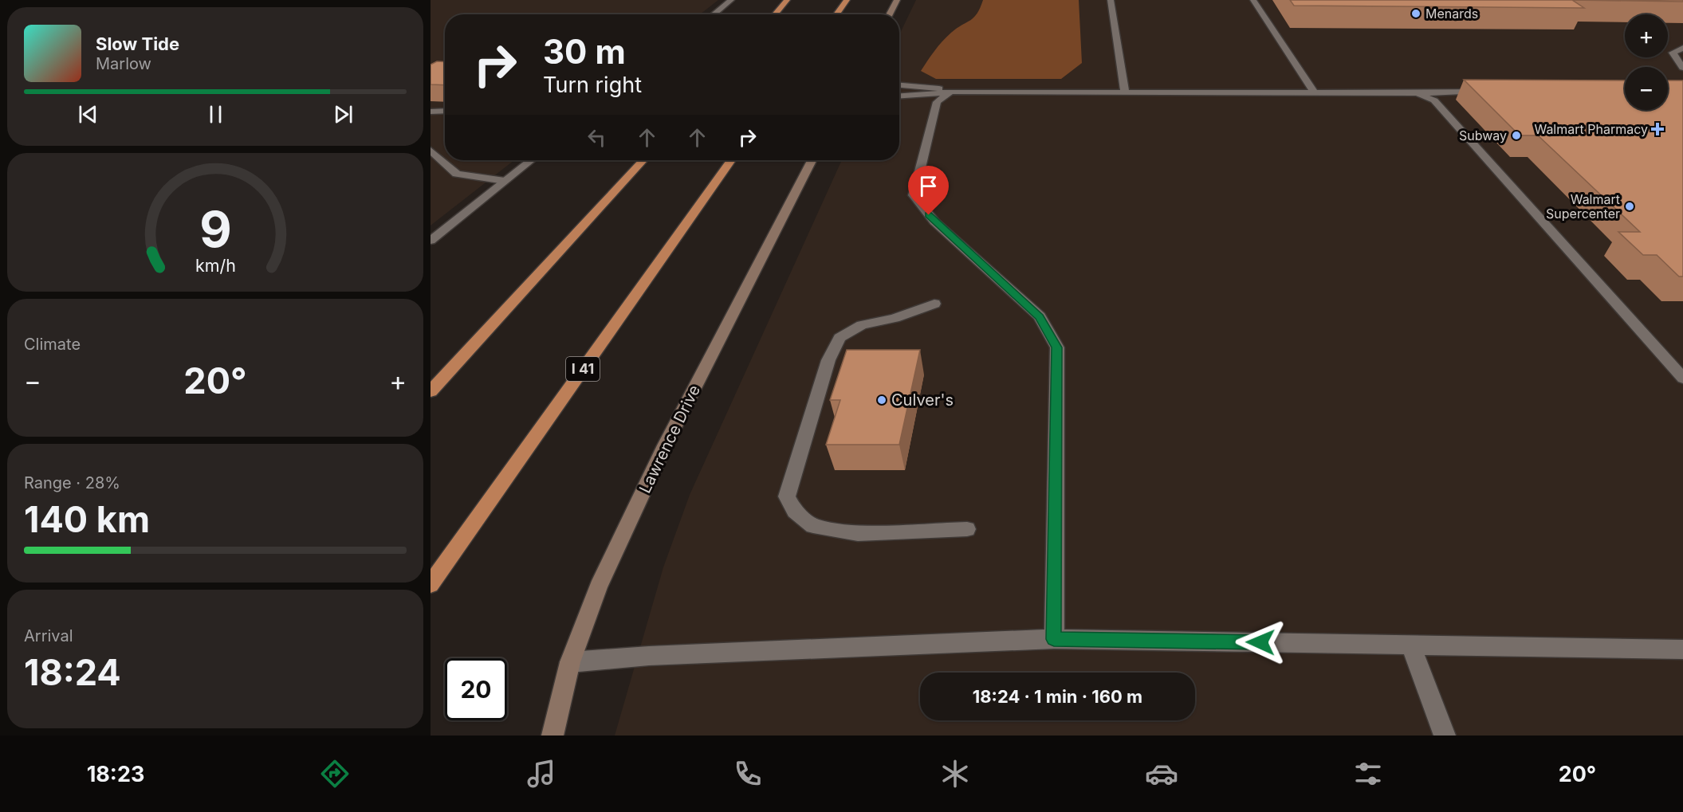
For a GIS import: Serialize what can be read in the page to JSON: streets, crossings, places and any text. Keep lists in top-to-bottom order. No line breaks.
{"streets":{"highway":["I 41"],"main road":["Lawrence Drive"]},"places":{"other":["Menards","Subway","Walmart Supercenter","Culver's"],"health":["Walmart Pharmacy"]},"page":{"map_buttons":["+","−"],"turn":["30 m","Turn right"],"song":["Slow Tide","Marlow"],"tile":["Climate",["Range · 28%","140 km"],["Arrival","18:24"]],"heat":["−","20°","+"],"limit":"20","trip":"18:24 · 1 min · 160 m","tabs":["18:23","20°"],"gauge":["9","km/h"]}}
